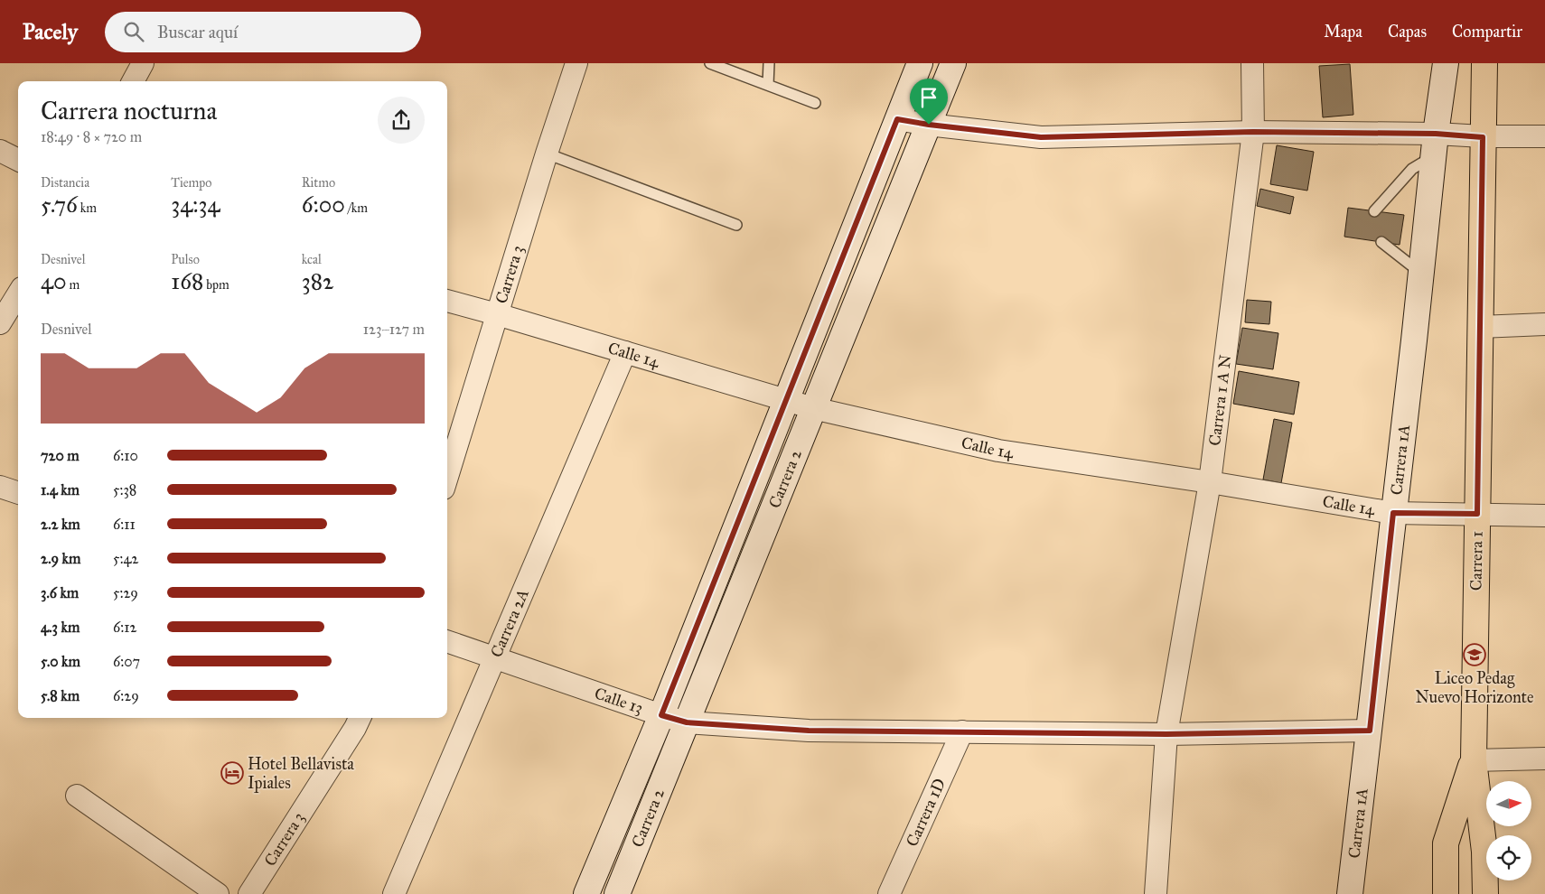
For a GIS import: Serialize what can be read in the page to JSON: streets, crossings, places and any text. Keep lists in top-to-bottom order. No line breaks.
{"streets":{"main road":["Carrera 1"],"street":["Carrera 3","Calle 14","Carrera 1 A N","Carrera 1A","Carrera 2","Carrera 2A","Calle 13","Carrera 1D"]},"crossings":[["Carrera 3","Calle 14"],["Calle 14","Carrera 1 A N"],["Calle 14","Carrera 1A"],["Calle 14","Carrera 2"],["Calle 14","Carrera 1"],["Calle 14","Carrera 2A"],["Carrera 1 A N","Calle 13"],["Carrera 1A","Calle 13"],["Carrera 2","Calle 13"],["Carrera 2A","Calle 13"],["Calle 13","Carrera 1D"]],"places":{"school or university":["Liceo Pedag Nuevo Horizonte"],"hotel":["Hotel Bellavista Ipiales"]},"north":"right","page":{"header":"Pacely","search":"Buscar aquí","nav":["Mapa","Capas","Compartir"],"heading":["Carrera nocturna","18:49 · 8 × 720 m"],"stats":[["Distancia","5.76 km"],["Tiempo","34:34"],["Ritmo","6:00 /km"],["Desnivel","40 m"],["Pulso","168 bpm"],["kcal","382"]],"chart":["Desnivel","123–127 m"],"list":[{"name":"720 m","note":"6:10"},{"name":"1.4 km","note":"5:38"},{"name":"2.2 km","note":"6:11"},{"name":"2.9 km","note":"5:42"},{"name":"3.6 km","note":"5:29"},{"name":"4.3 km","note":"6:12"},{"name":"5.0 km","note":"6:07"},{"name":"5.8 km","note":"6:29"}]}}
